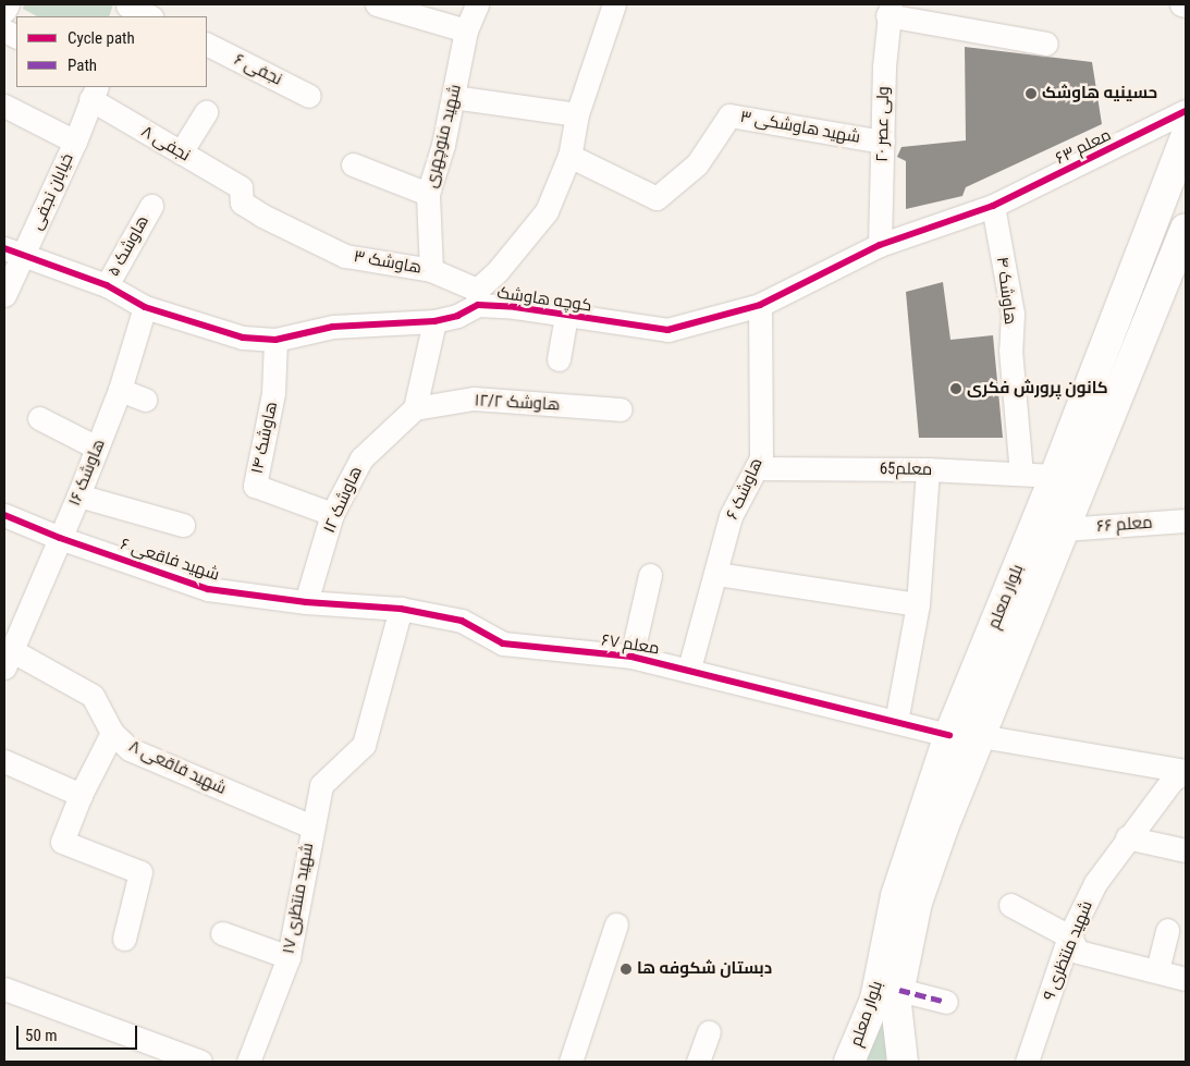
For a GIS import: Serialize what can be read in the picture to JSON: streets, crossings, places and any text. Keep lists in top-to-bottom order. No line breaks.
{"streets":{"main road":["بلوار معلم"],"street":["نجفی ۶","ولی عصر ۲۰","شهید هاوشکی ۳","شهید منوچهری","نجفی ۸","معلم ۶۳","خیابان نجفی","هاوشک ۵","هاوشک ۳","هاوشک ۴","کوچه هاوشک","هاوشک ۱۲/۲","هاوشک ۱۴","معلم65","هاوشک ۱۶","هاوشک ۶","هاوشک ۱۲","معلم ۶۶","شهید فاقعی ۶","معلم ۶۷","شهید فاقعی ۸","شهید منتظری ۱۷","شهید منتظری ۹"]},"crossings":[["ولی عصر ۲۰","شهید هاوشکی ۳"],["ولی عصر ۲۰","کوچه هاوشک"],["شهید منوچهری","هاوشک ۳"],["نجفی ۸","خیابان نجفی"],["نجفی ۸","هاوشک ۳"],["معلم ۶۳","هاوشک ۴"],["معلم ۶۳","کوچه هاوشک"],["خیابان نجفی","کوچه هاوشک"],["هاوشک ۵","کوچه هاوشک"],["هاوشک ۳","کوچه هاوشک"],["هاوشک ۴","کوچه هاوشک"],["هاوشک ۴","معلم65"],["کوچه هاوشک","هاوشک ۱۴"],["کوچه هاوشک","هاوشک ۱۶"],["کوچه هاوشک","هاوشک ۶"],["هاوشک ۱۲/۲","هاوشک ۱۲"],["هاوشک ۱۴","هاوشک ۱۲"],["معلم65","هاوشک ۶"],["معلم65","بلوار معلم"],["هاوشک ۱۶","شهید فاقعی ۶"],["هاوشک ۱۶","شهید فاقعی ۸"],["هاوشک ۶","معلم ۶۷"],["هاوشک ۱۲","شهید فاقعی ۶"],["هاوشک ۱۲","معلم ۶۷"],["معلم ۶۶","بلوار معلم"],["شهید فاقعی ۶","معلم ۶۷"],["بلوار معلم","معلم ۶۷"],["معلم ۶۷","شهید منتظری ۱۷"],["شهید فاقعی ۸","شهید منتظری ۱۷"]],"places":["حسینیه هاوشک","کانون پرورش فکری","دبستان شکوفه ها"],"legend":["Cycle path","Path"],"scale_bar":"50 m"}
